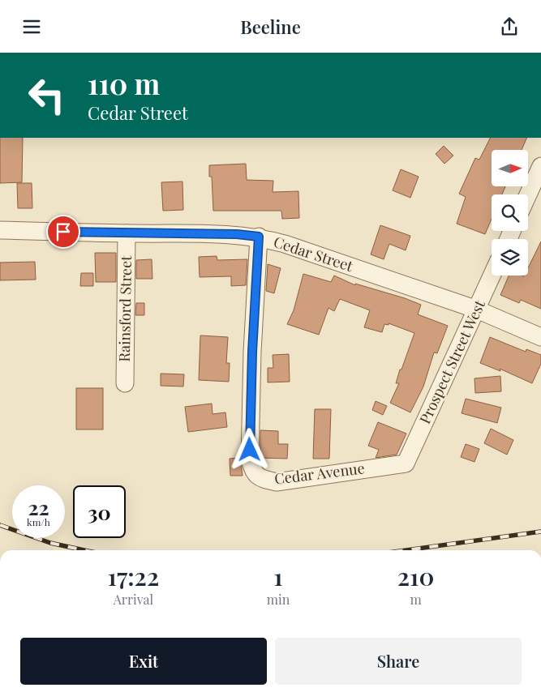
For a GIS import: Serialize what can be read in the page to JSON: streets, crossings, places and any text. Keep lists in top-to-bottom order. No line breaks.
{"streets":{"street":["Cedar Street","Rainsford Street","Prospect Street West","Cedar Avenue"]},"crossings":[["Cedar Street","Rainsford Street"],["Cedar Street","Prospect Street West"],["Cedar Street","Cedar Avenue"],["Prospect Street West","Cedar Avenue"]],"north":"right","page":{"header":"Beeline","turn":["110 m","Cedar Street"],"speed":"22 km/h","limit":"30","eta":["17:22","Arrival","1","min","210","m"],"buttons":["Exit","Share"]}}
